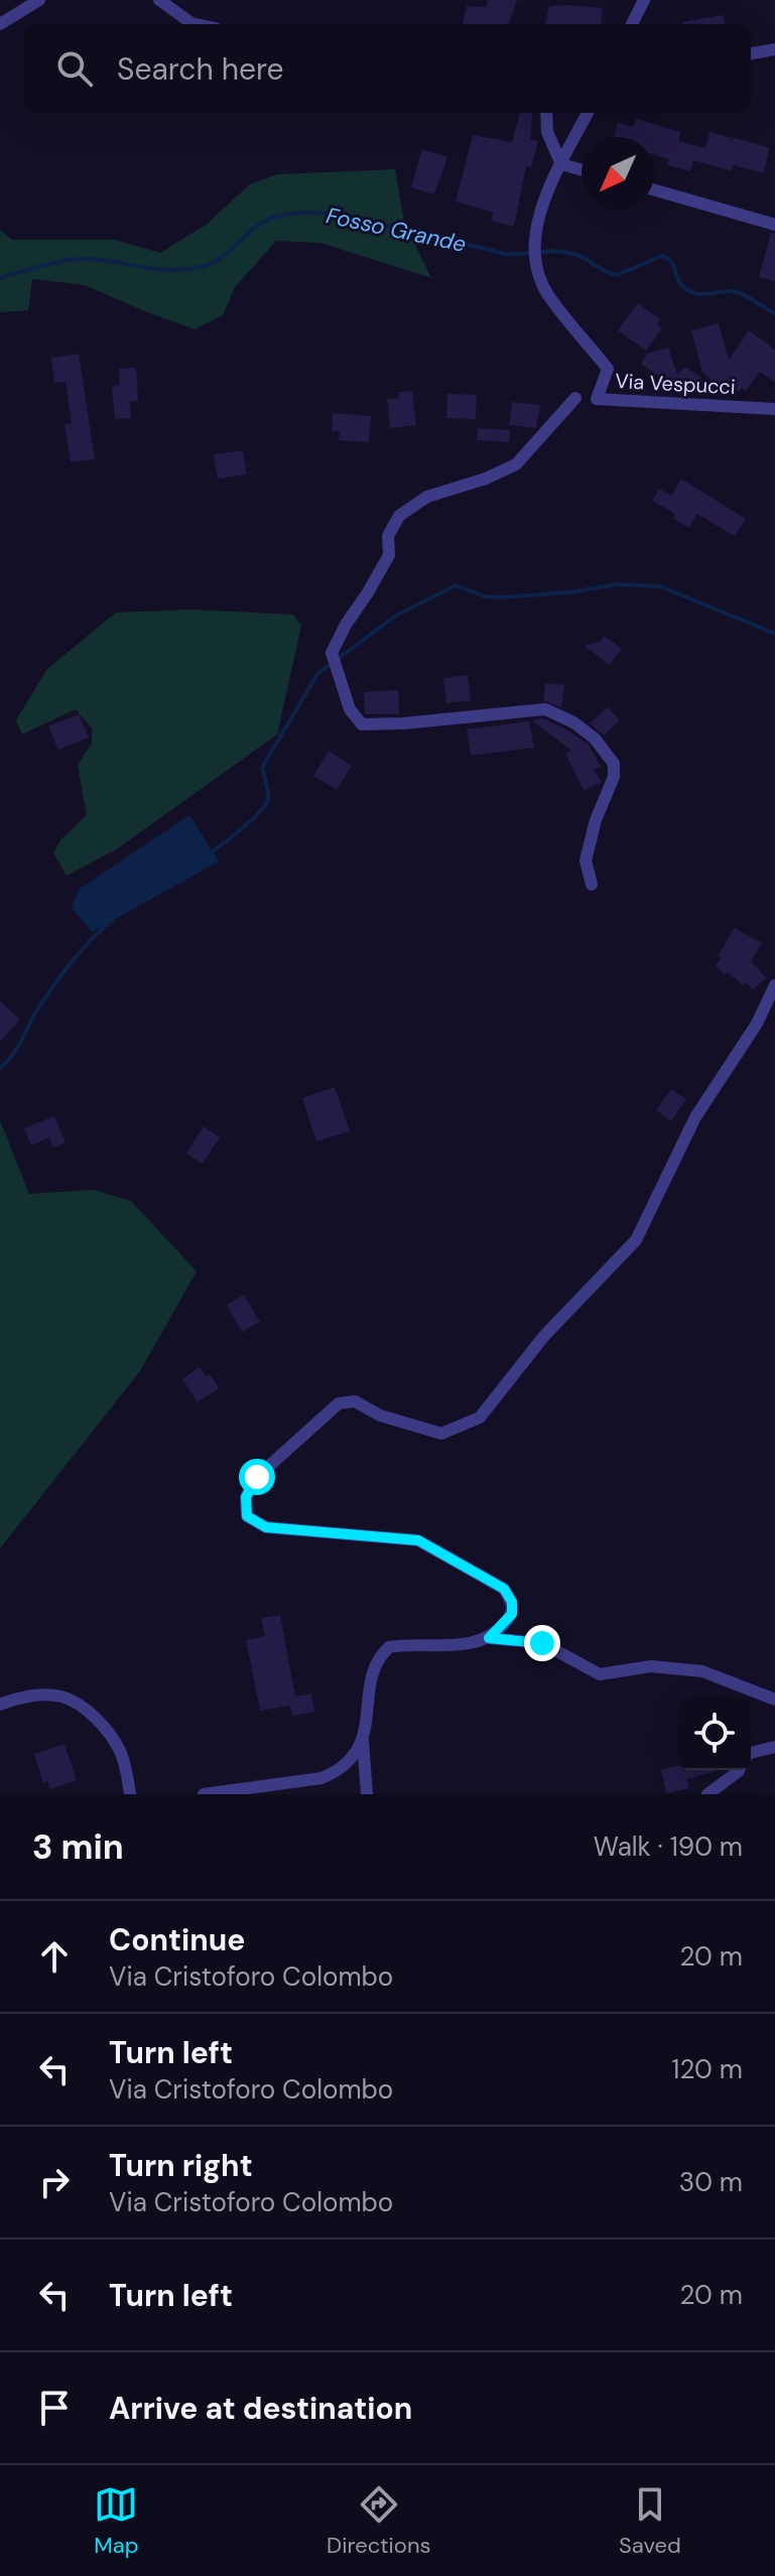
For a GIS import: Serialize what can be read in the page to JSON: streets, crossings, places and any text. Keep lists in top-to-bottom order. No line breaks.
{"streets":{"street":["Via Vespucci"]},"water":["Fosso Grande"],"north":"bottom left","page":{"search":"Search here","heading":["3 min","Walk · 190 m"],"list":[["Continue","Via Cristoforo Colombo","20 m"],["Turn left","Via Cristoforo Colombo","120 m"],["Turn right","Via Cristoforo Colombo","30 m"],["Turn left","20 m"],"Arrive at destination"],"nav":["Map","Directions","Saved"]}}
